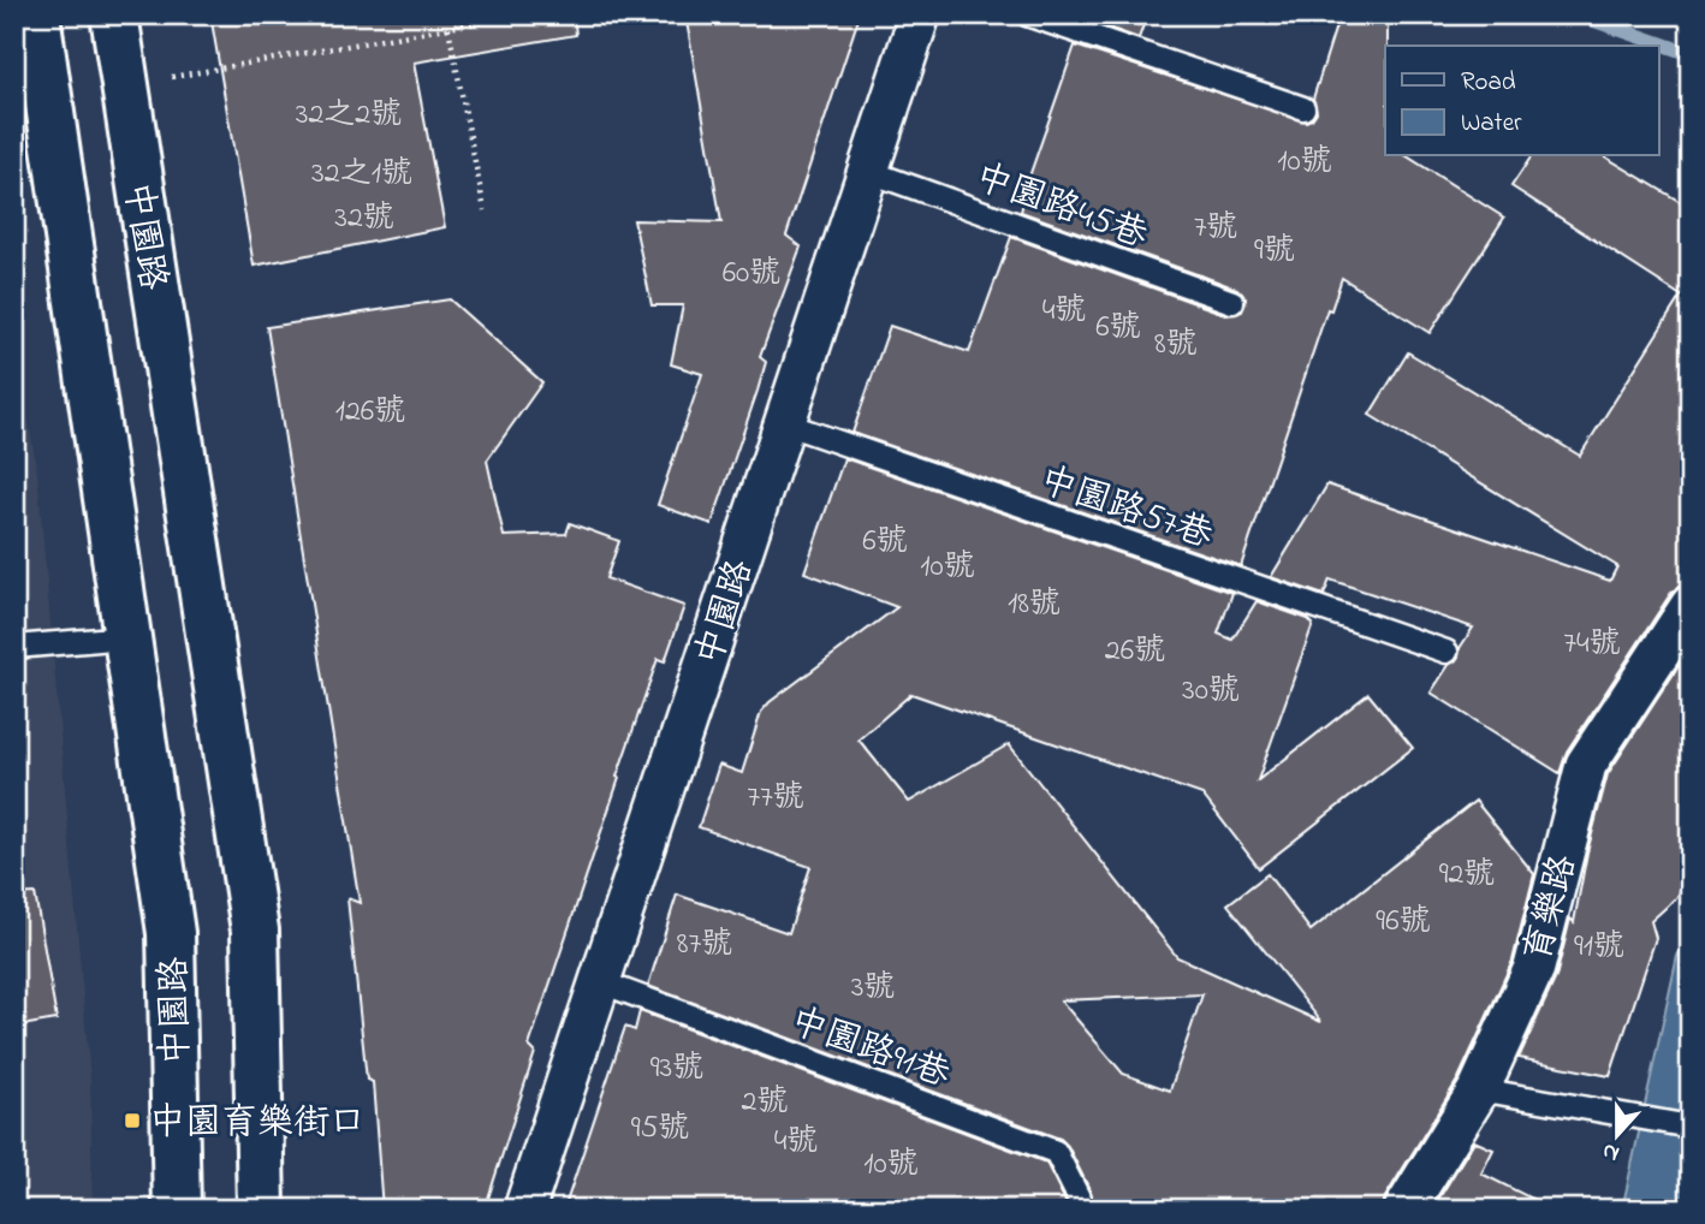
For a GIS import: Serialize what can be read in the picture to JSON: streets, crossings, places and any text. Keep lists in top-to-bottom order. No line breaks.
{"streets":{"main road":["中園路"],"street":["育樂路"],"lane":["中園路45巷","中園路57巷","中園路91巷"]},"crossings":[["中園路45巷","中園路"],["中園路","中園路57巷"],["中園路","中園路91巷"]],"places":{"transit":["中園育樂街口"]},"house_numbers":["32之2號","10號","32之1號","32號","7號","9號","60號","4號","6號","8號","126號","6號","10號","18號","74號","26號","30號","77號","92號","96號","87號","91號","3號","93號","2號","95號","4號","10號"],"legend":["Road","Water"],"north":"bottom"}
